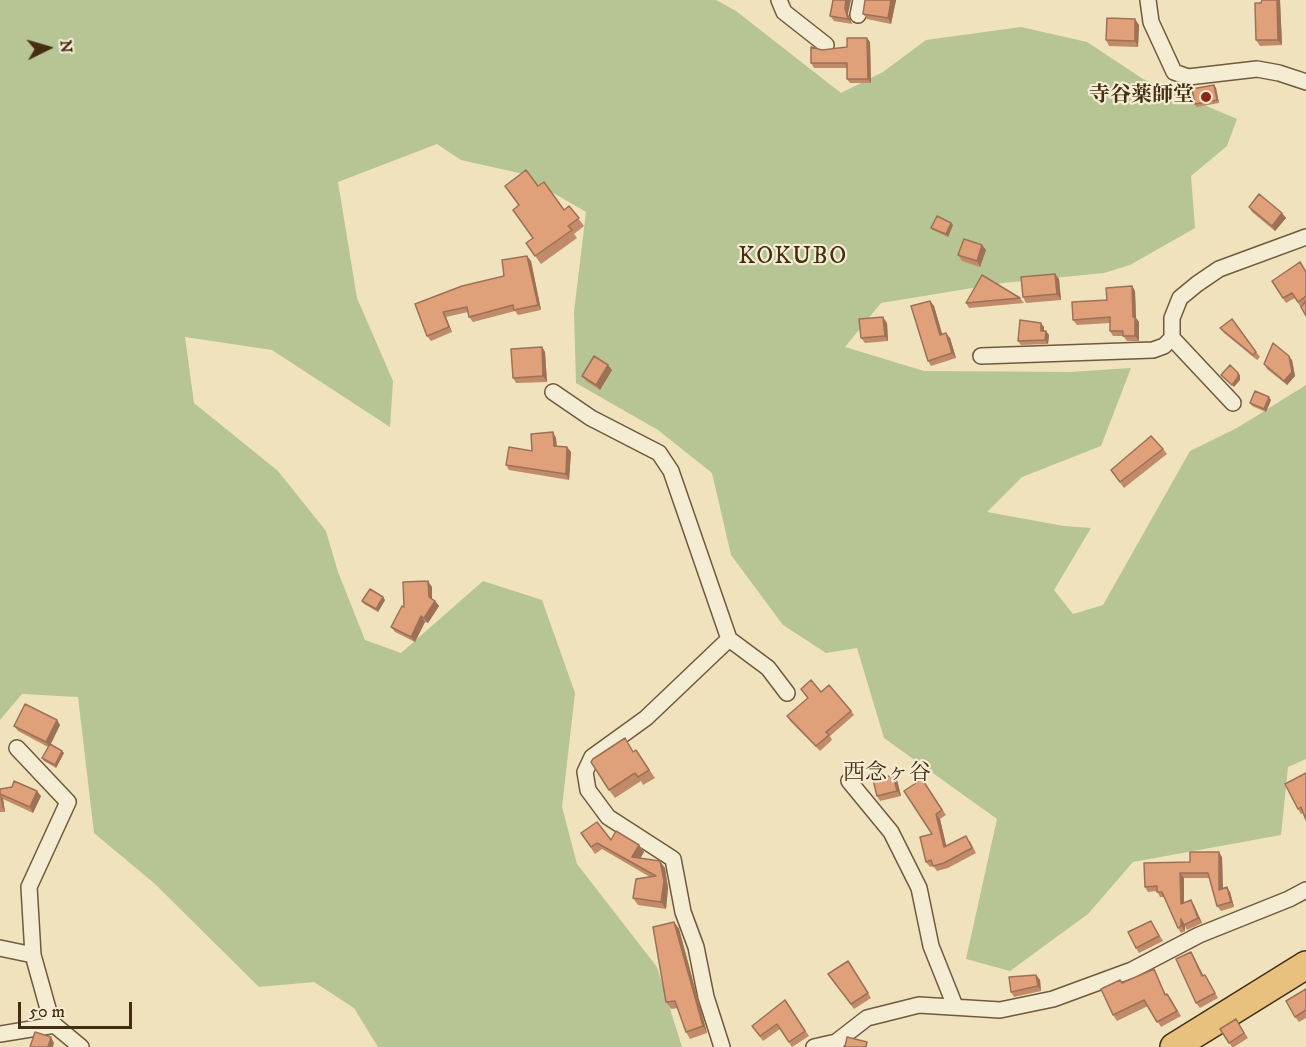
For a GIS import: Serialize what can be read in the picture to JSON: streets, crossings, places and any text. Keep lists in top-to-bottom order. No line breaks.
{"districts":["KOKUBO","西念ヶ谷"],"places":["寺谷薬師堂"],"scale_bar":"50 m","north":"right"}
